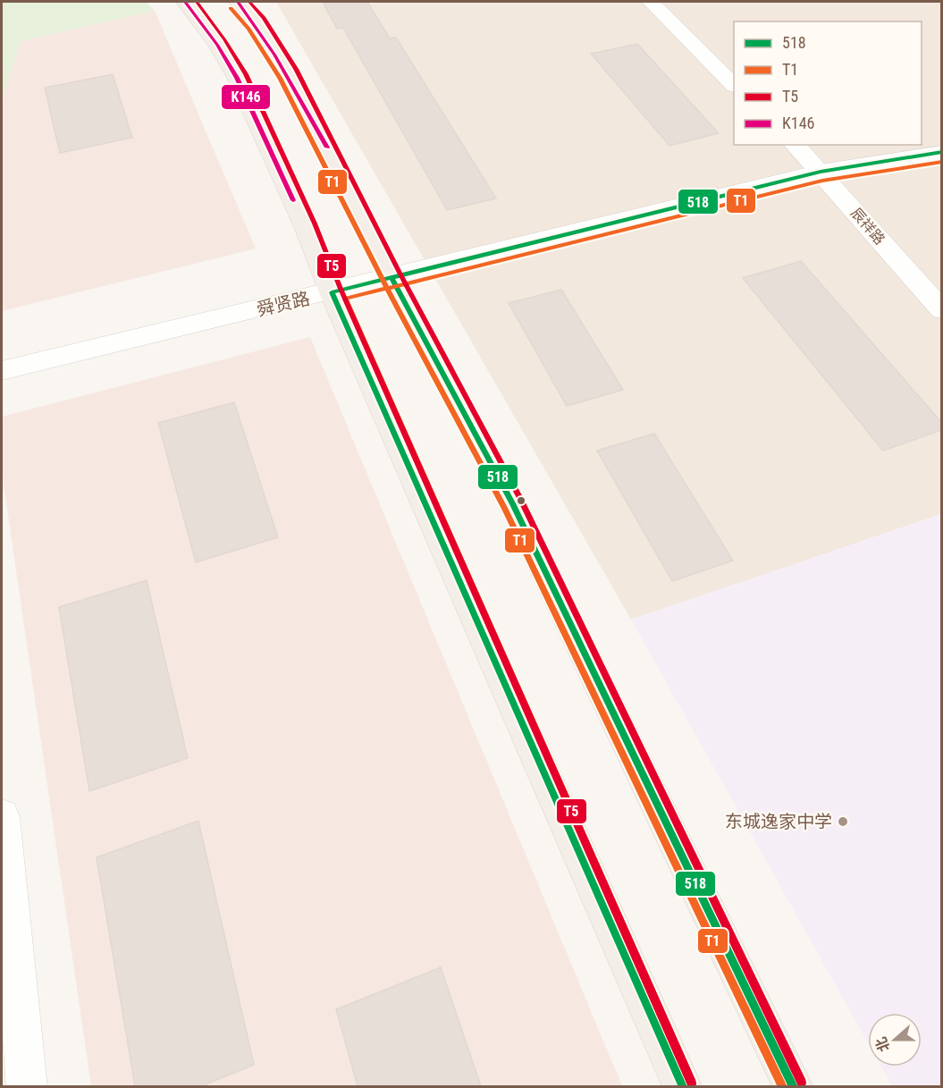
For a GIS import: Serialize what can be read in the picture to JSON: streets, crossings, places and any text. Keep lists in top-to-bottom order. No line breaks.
{"streets":{"street":["辰祥路","舜贤路"]},"crossings":[["辰祥路","舜贤路"]],"places":["东城逸家中学"],"lines":["transit line T5","transit line K146","transit line T1","transit line 518"],"legend":["518","T1","T5","K146"],"north":"left"}
